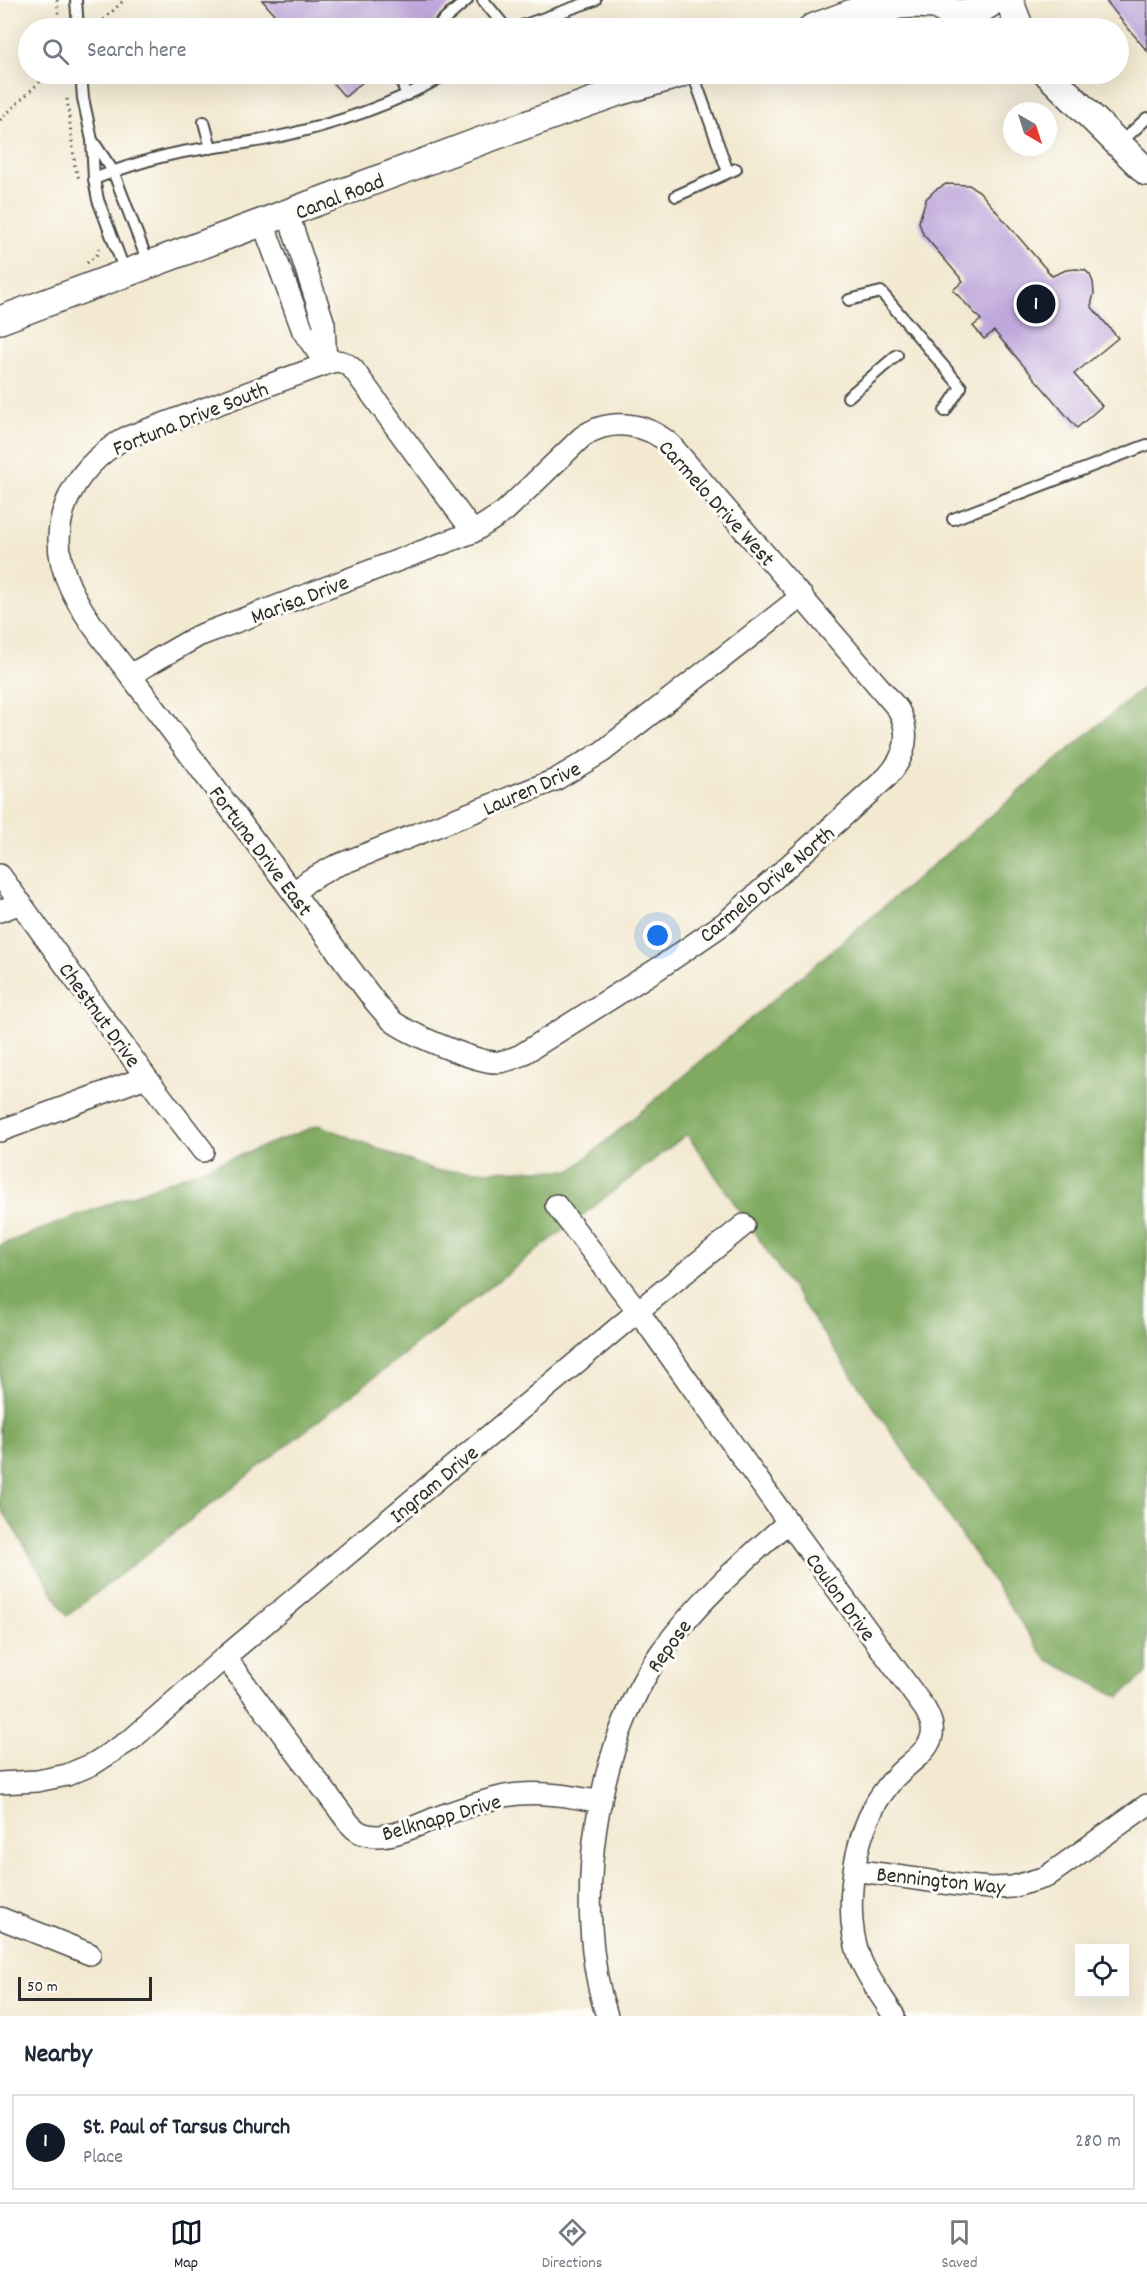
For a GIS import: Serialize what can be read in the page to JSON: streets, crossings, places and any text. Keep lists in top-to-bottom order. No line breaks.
{"streets":{"street":["Canal Road","Fortuna Drive South","Carmelo Drive West","Marisa Drive","Lauren Drive","Fortuna Drive East","Carmelo Drive North","Chestnut Drive","Ingram Drive","Coulon Drive","Repose","Belknapp Drive","Bennington Way"]},"crossings":[["Fortuna Drive South","Fortuna Drive East"],["Carmelo Drive West","Marisa Drive"],["Carmelo Drive West","Lauren Drive"],["Carmelo Drive West","Carmelo Drive North"],["Marisa Drive","Fortuna Drive East"],["Lauren Drive","Fortuna Drive East"],["Fortuna Drive East","Carmelo Drive North"],["Ingram Drive","Coulon Drive"],["Ingram Drive","Belknapp Drive"],["Coulon Drive","Repose"],["Coulon Drive","Bennington Way"],["Repose","Belknapp Drive"]],"scale_bar":"50 m","north":"bottom right","page":{"search":"Search here","pins":"1","scale":"50 m","heading":"Nearby","list":[{"mark":"1","name":"St. Paul of Tarsus Church","note":"Place","value":"280 m"}],"nav":["Map","Directions","Saved"]}}
